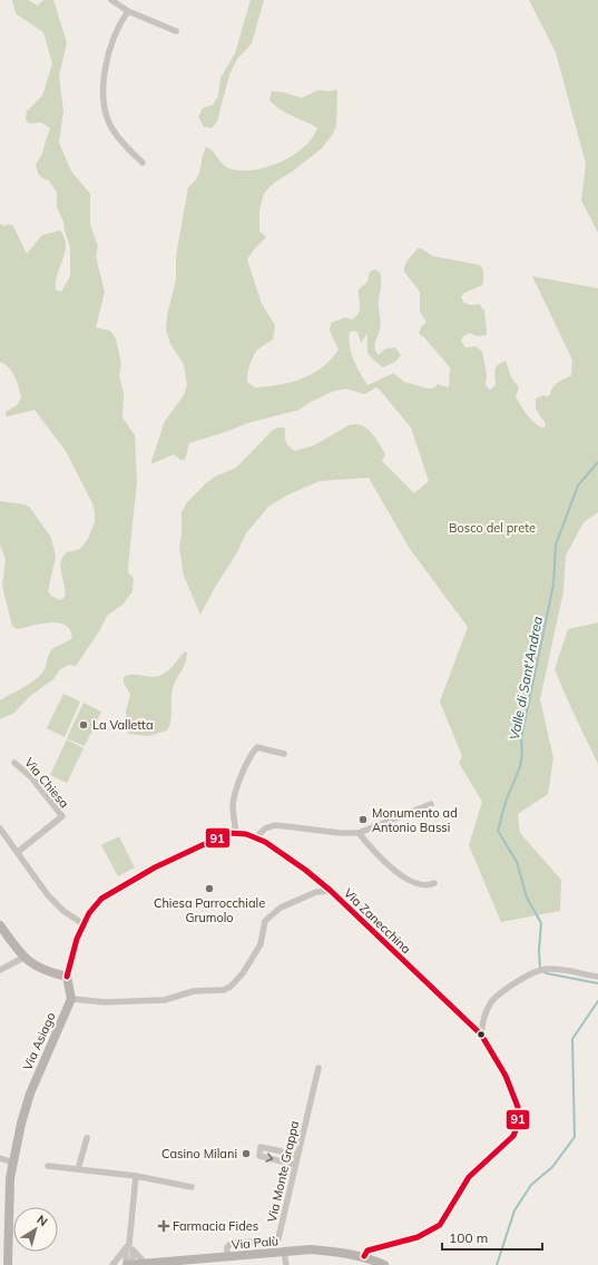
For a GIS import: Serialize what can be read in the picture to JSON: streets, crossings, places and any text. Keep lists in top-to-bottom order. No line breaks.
{"streets":{"street":["Via Chiesa","Via Zanecchina","Via Asiago","Via Monte Grappa","Via Palù"]},"crossings":[["Via Zanecchina","Via Asiago"],["Via Zanecchina","Via Palù"],["Via Monte Grappa","Via Palù"]],"water":["Valle di Sant'Andrea"],"parks":["Bosco del prete"],"places":{"other":["La Valletta","Monumento ad Antonio Bassi","Chiesa Parrocchiale Grumolo","Casino Milani"],"health":["Farmacia Fides"]},"lines":["transit line 91"],"scale_bar":"100 m","north":"top right"}
